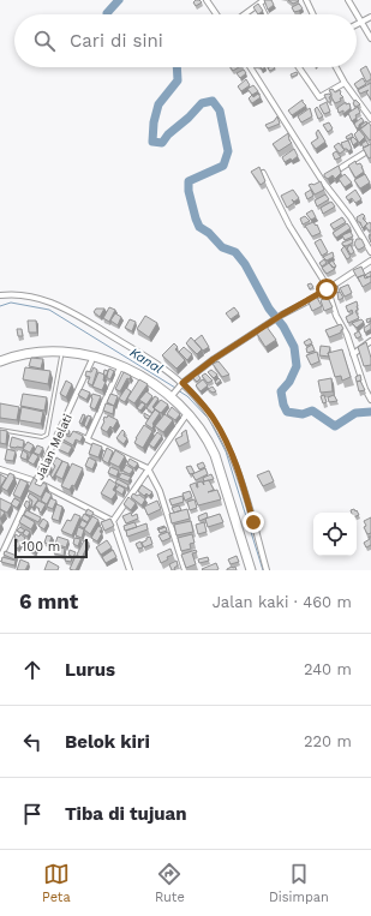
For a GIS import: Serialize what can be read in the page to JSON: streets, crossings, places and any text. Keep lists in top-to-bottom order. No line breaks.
{"streets":{"street":["Jalan Melati"]},"water":["Kanal"],"scale_bar":"100 m","page":{"search":"Cari di sini","scale":"100 m","heading":["6 mnt","Jalan kaki · 460 m"],"list":[["Lurus","240 m"],["Belok kiri","220 m"],"Tiba di tujuan"],"nav":["Peta","Rute","Disimpan"]}}
